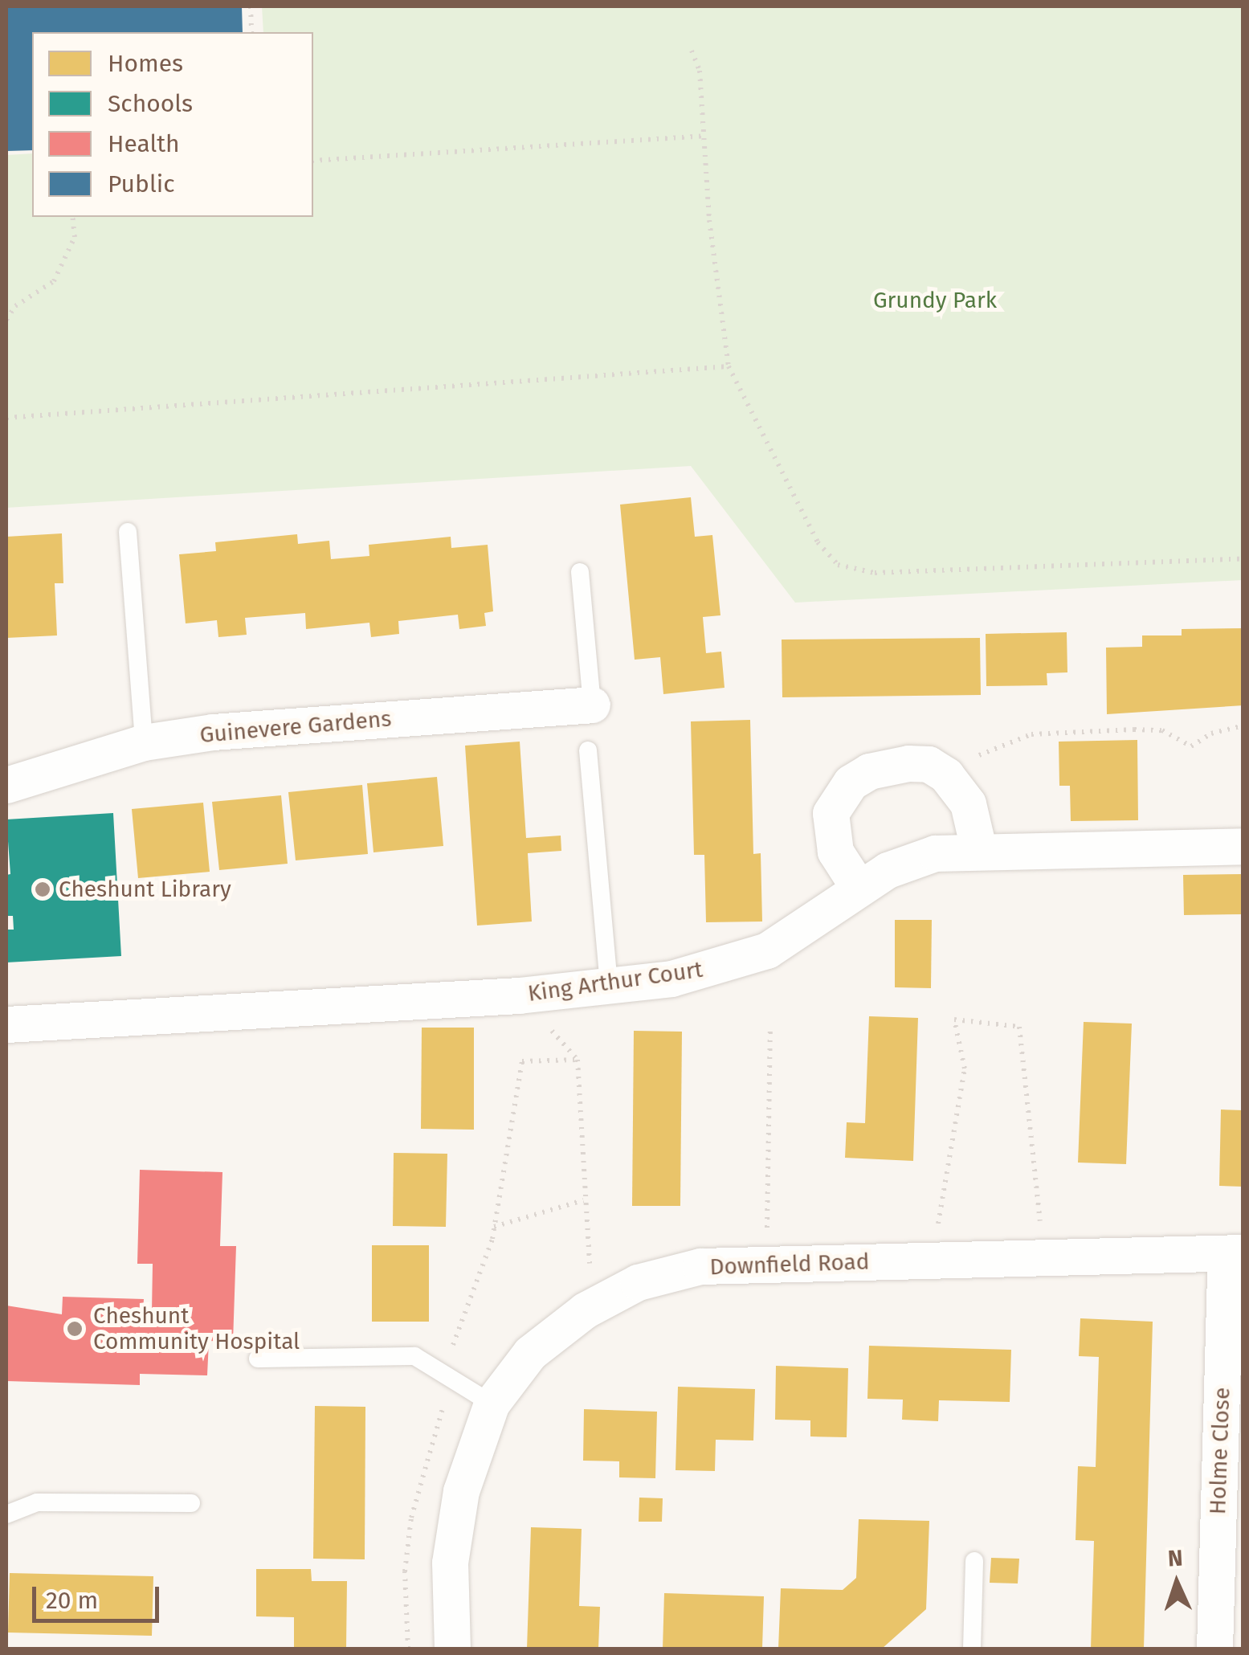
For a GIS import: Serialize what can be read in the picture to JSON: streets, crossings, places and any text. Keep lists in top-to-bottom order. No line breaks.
{"streets":{"street":["Guinevere Gardens","King Arthur Court","Downfield Road","Holme Close"]},"crossings":[["Downfield Road","Holme Close"]],"parks":["Grundy Park"],"places":["Cheshunt Library","Cheshunt Community Hospital"],"legend":["Homes","Schools","Health","Public"],"scale_bar":"20 m","north":"top"}
